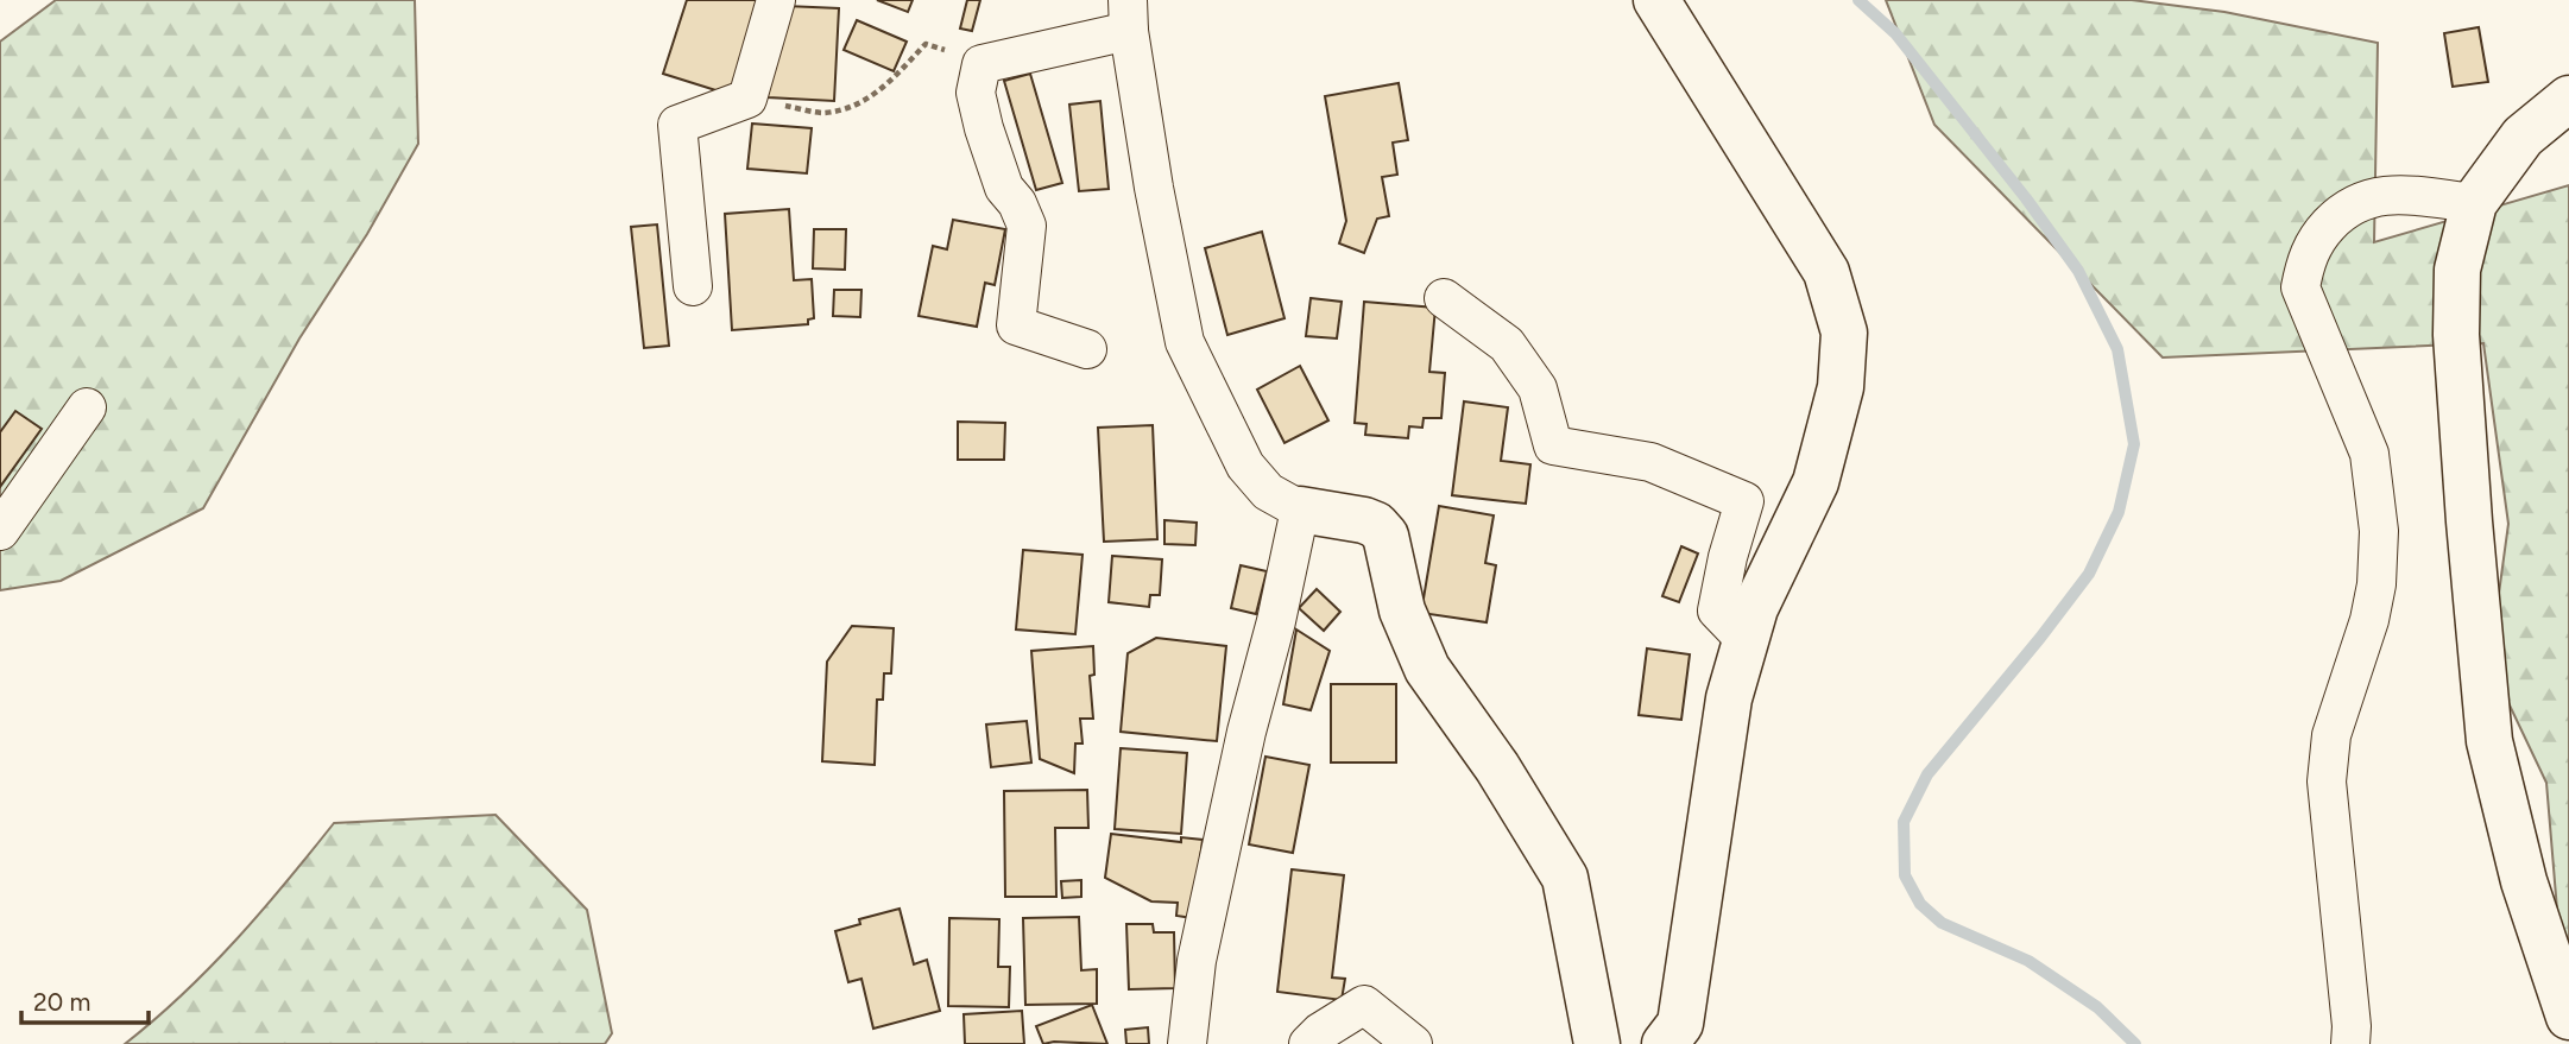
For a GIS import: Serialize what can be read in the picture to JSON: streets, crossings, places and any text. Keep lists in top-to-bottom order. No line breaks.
{"scale_bar":"20 m"}
